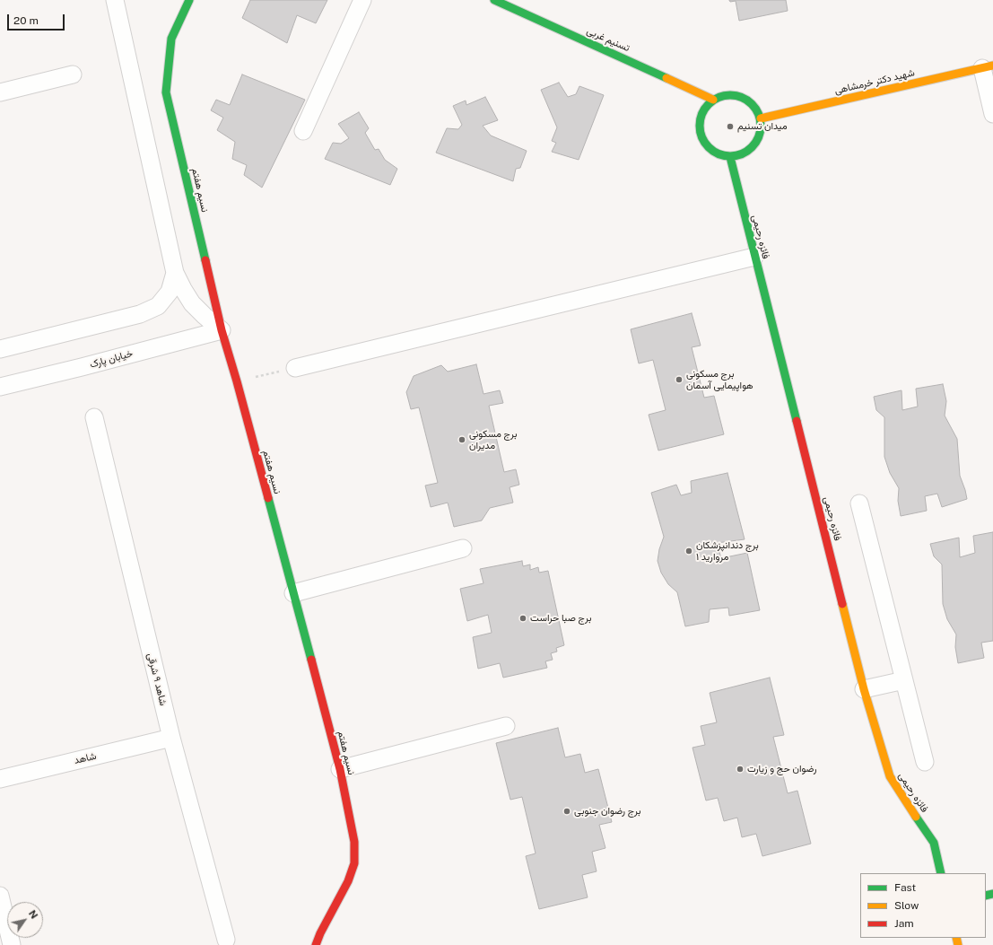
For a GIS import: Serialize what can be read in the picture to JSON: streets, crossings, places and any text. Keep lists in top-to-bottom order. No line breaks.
{"streets":{"street":["تسنیم غربی","شهید دکتر خرمشاهی","نسیم هفتم","فائزه رحیمی","خیابان پارک","شاهد ۹ شرقی","شاهد"]},"crossings":[["تسنیم غربی","شهید دکتر خرمشاهی"],["تسنیم غربی","فائزه رحیمی"],["شهید دکتر خرمشاهی","فائزه رحیمی"],["نسیم هفتم","خیابان پارک"],["شاهد ۹ شرقی","شاهد"]],"places":["میدان تسنیم","برج مسکونی هواپیمایی آسمان","برج مسکونی مدیران","برج دندانپزشکان مروارید ۱","برج صبا حراست","رضوان حج و زیارت","برج رضوان جنوبی"],"legend":["Fast","Slow","Jam"],"scale_bar":"20 m","north":"top right"}
